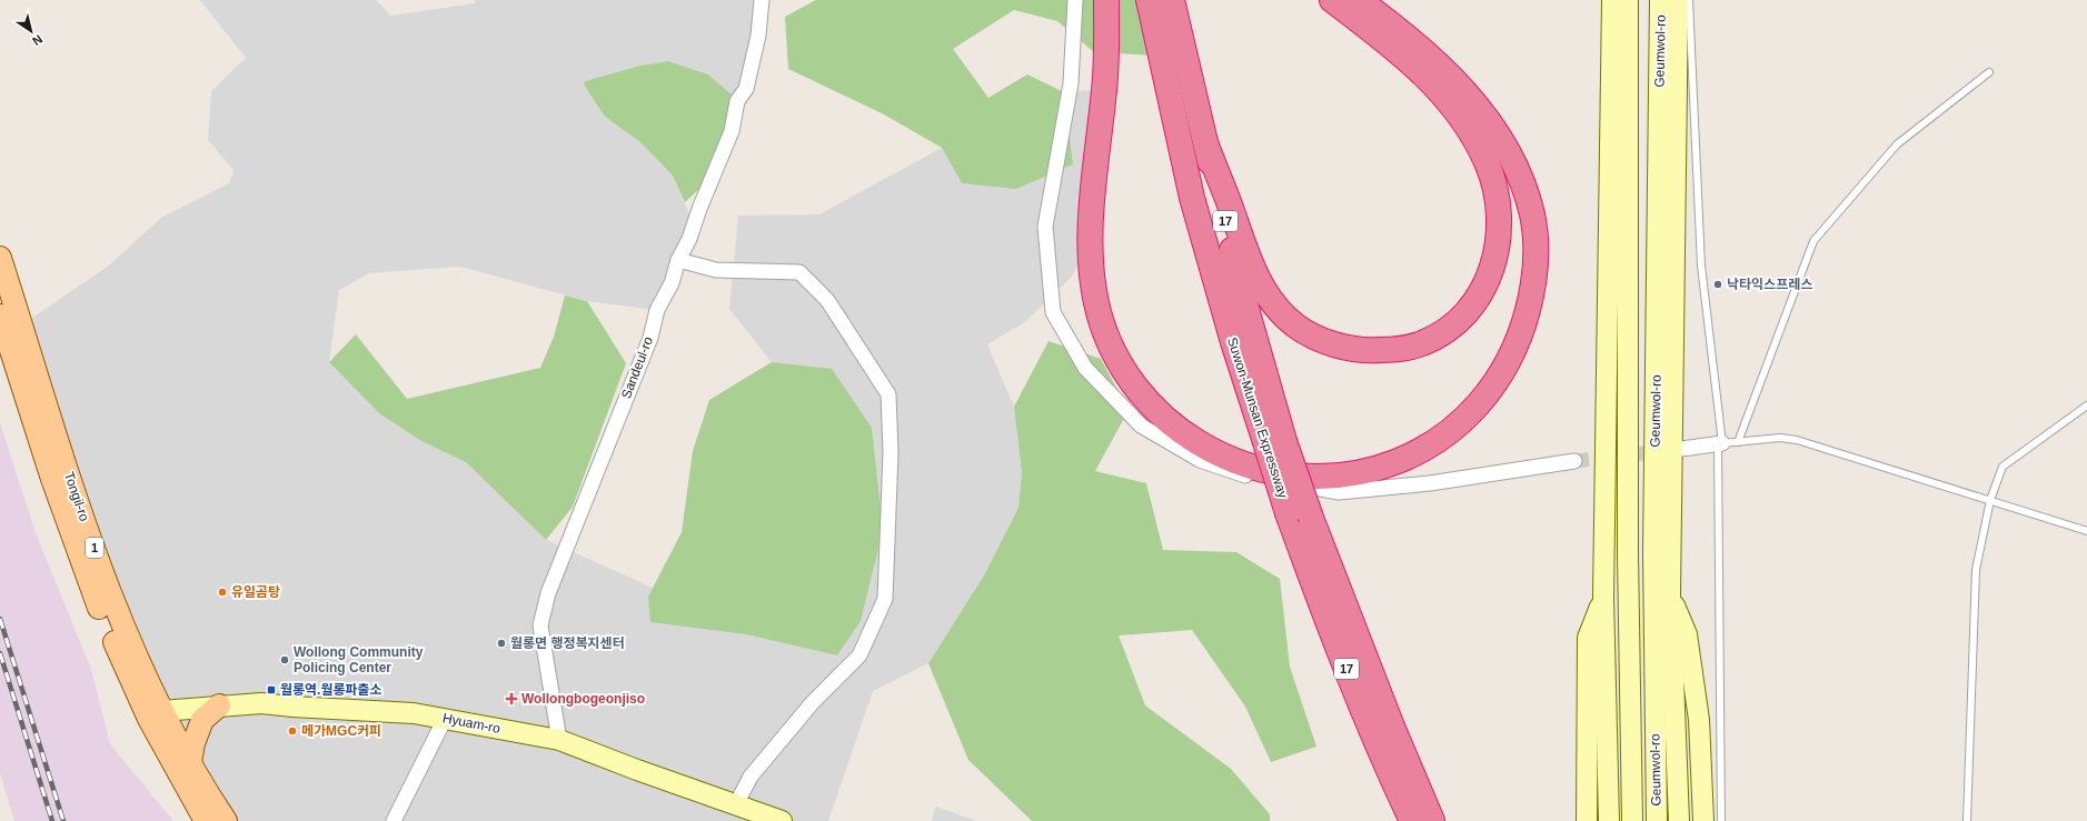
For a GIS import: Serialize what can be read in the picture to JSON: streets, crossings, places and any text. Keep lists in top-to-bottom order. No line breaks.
{"streets":{"highway":["17","Suwon-Munsan Expressway"],"main road":["Geumwol-ro","Tongil-ro","1","Hyuam-ro"],"street":["Sandeul-ro"]},"crossings":[["Sandeul-ro","Hyuam-ro"],["Tongil-ro","Hyuam-ro"]],"places":{"other":["낙타익스프레스","유일곰탕","월롱면 행정복지센터","Wollong Community Policing Center","메가MGC커피"],"transit":["월롱역.월롱파출소"],"health":["Wollongbogeonjiso"]},"north":"bottom right"}
